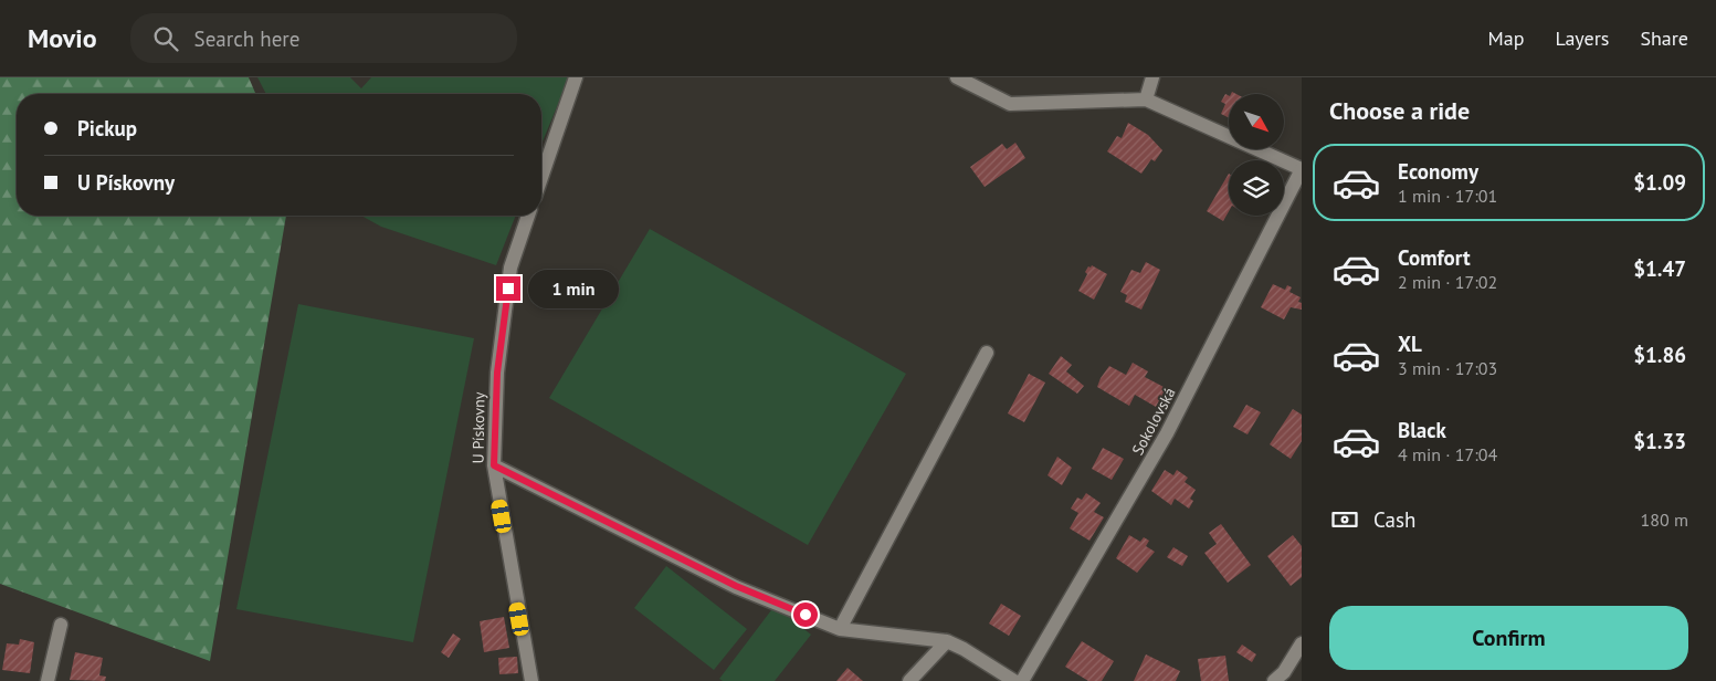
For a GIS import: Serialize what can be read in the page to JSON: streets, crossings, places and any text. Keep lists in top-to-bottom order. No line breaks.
{"streets":{"street":["Sokolovská","U Pískovny"]},"north":"bottom right","page":{"header":"Movio","search":"Search here","nav":["Map","Layers","Share"],"heading":"Choose a ride","banner":["Pickup","U Pískovny"],"list":[{"name":"Economy","note":"1 min · 17:01","value":"$1.09"},{"name":"Comfort","note":"2 min · 17:02","value":"$1.47"},{"name":"XL","note":"3 min · 17:03","value":"$1.86"},{"name":"Black","note":"4 min · 17:04","value":"$1.33"}],"bubble":"1 min","pay":["Cash","180 m"],"buttons":"Confirm"}}
